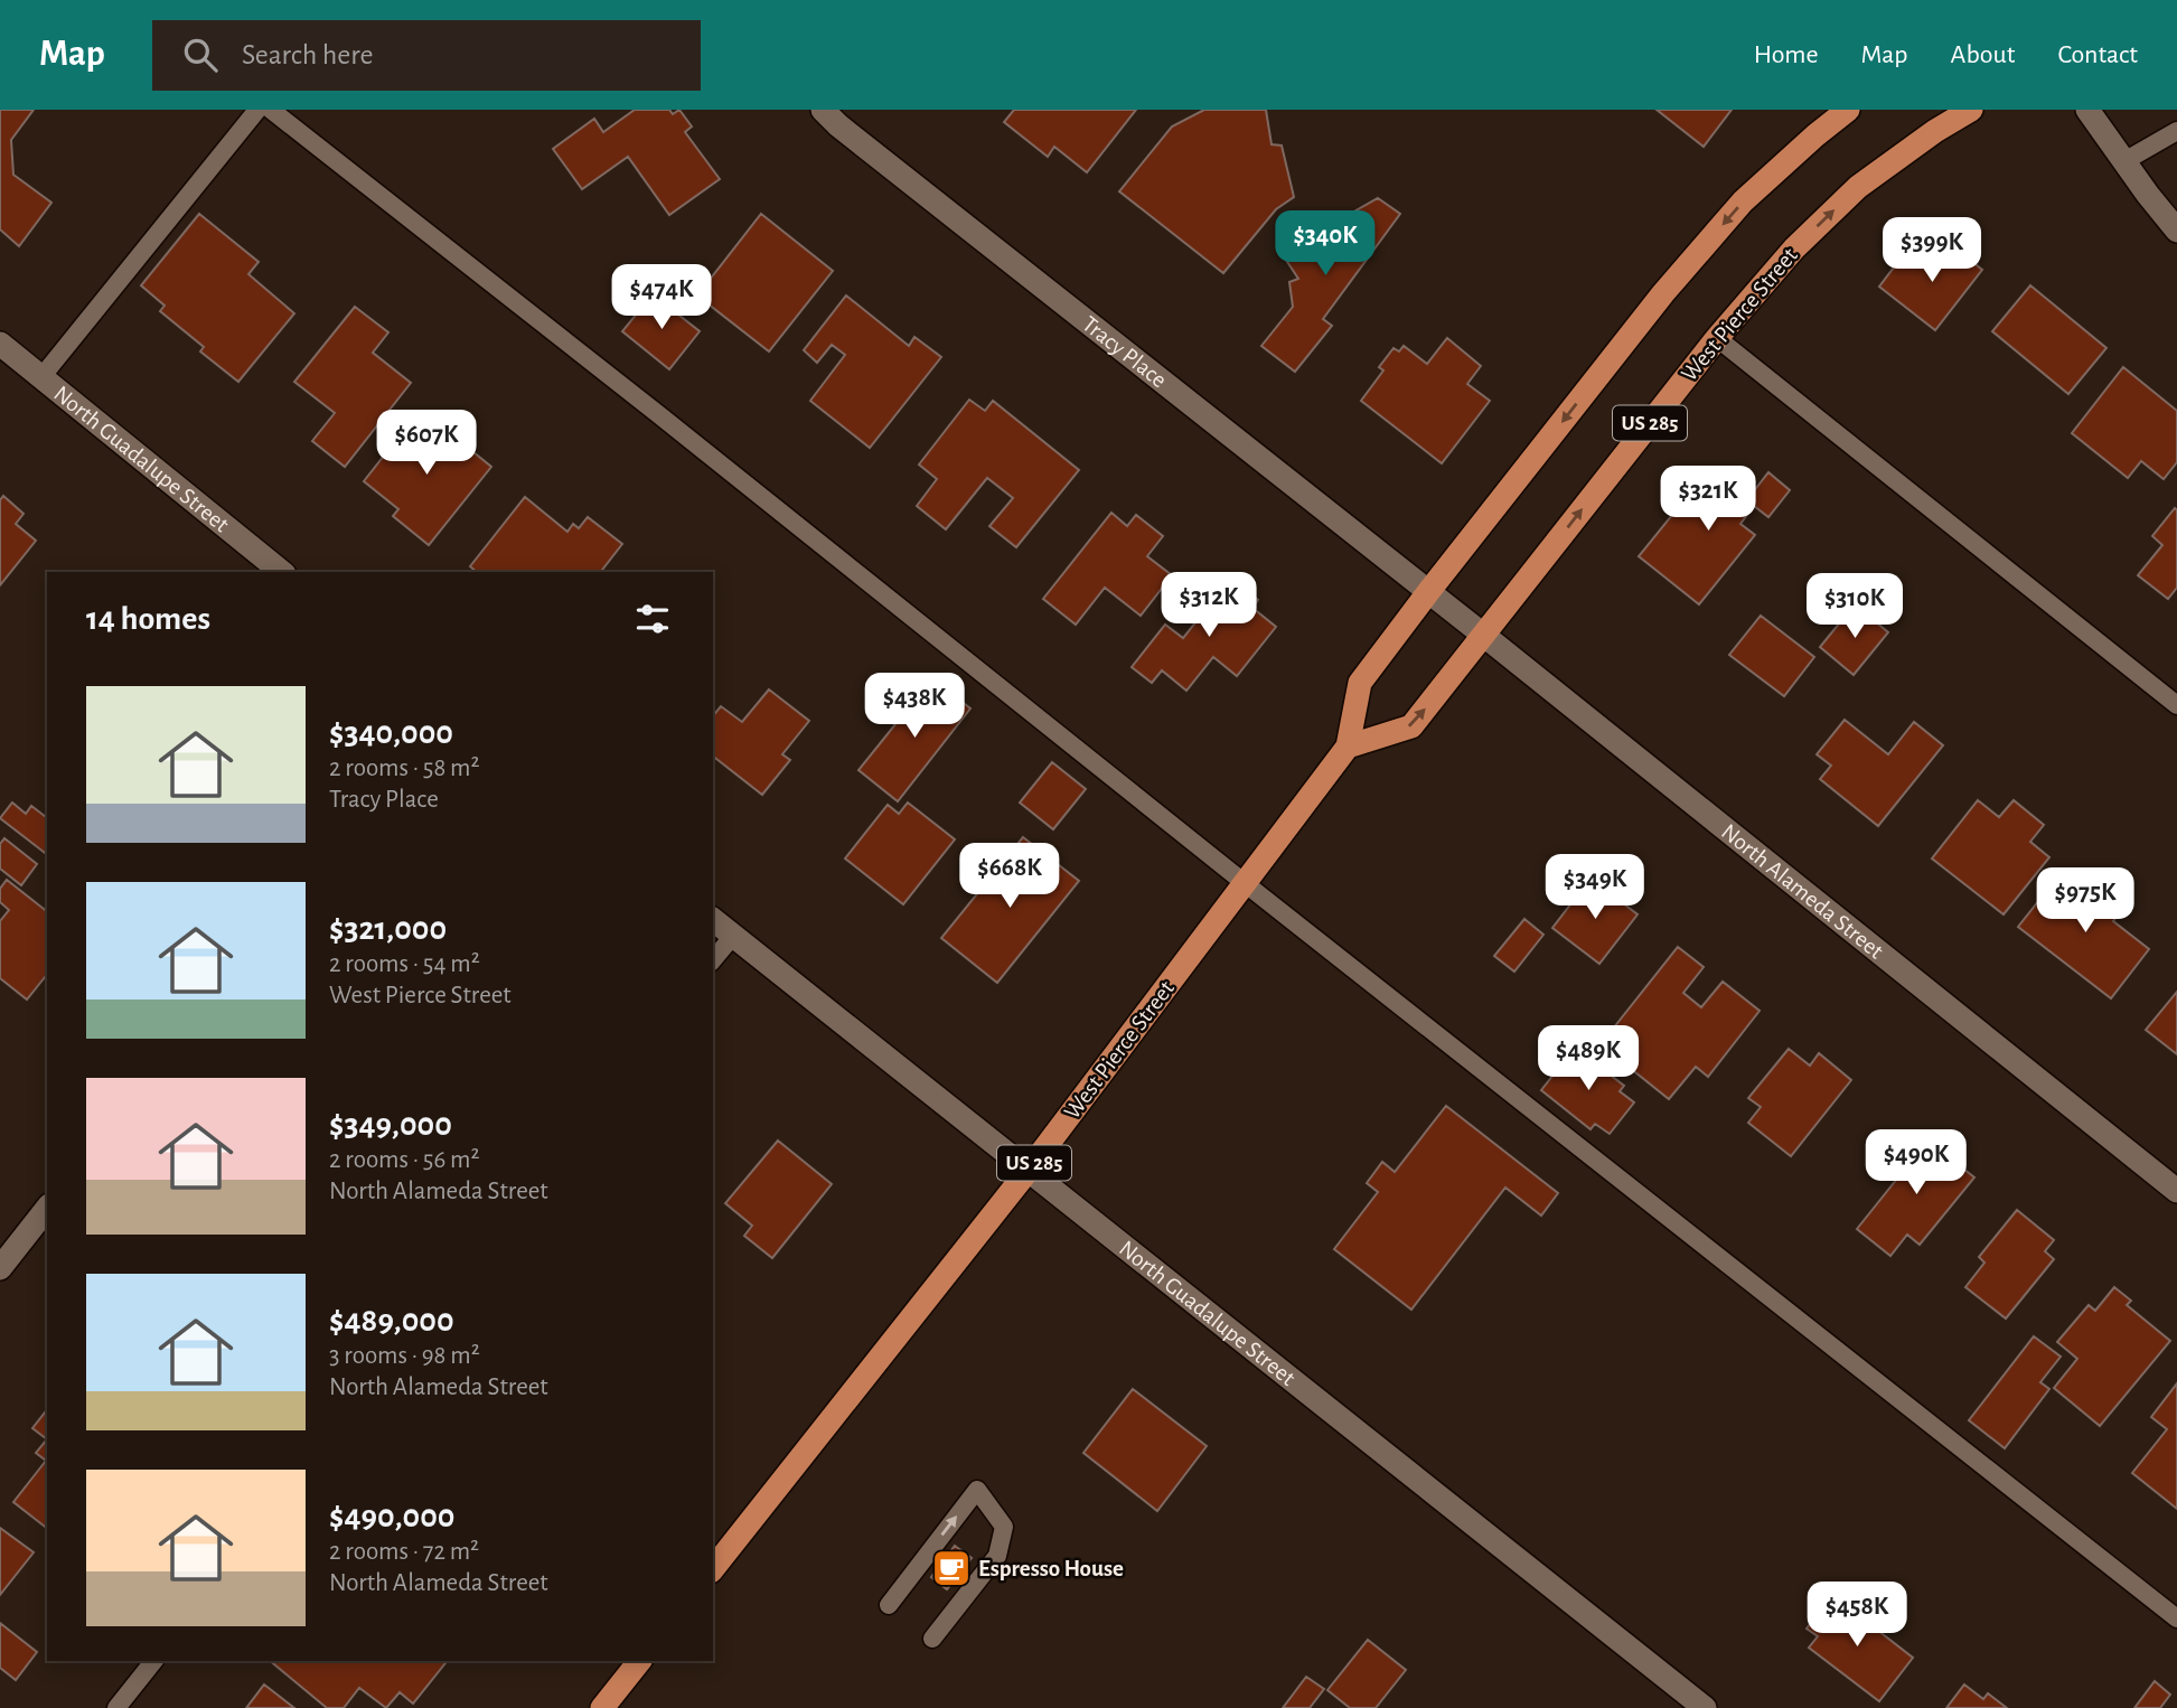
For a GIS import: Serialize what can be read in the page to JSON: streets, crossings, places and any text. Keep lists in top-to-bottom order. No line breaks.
{"streets":{"highway":["West Pierce Street","US 285"],"street":["Tracy Place","North Guadalupe Street","North Alameda Street"]},"crossings":[["West Pierce Street","Tracy Place"],["West Pierce Street","North Guadalupe Street"],["West Pierce Street","North Alameda Street"],["Tracy Place","North Alameda Street"]],"places":{"cafe":["Espresso House"]},"page":{"header":"Map","search":"Search here","nav":["Home","Map","About","Contact"],"price":["$340K","$399K","$474K","$607K","$321K","$312K","$310K","$438K","$668K","$349K","$975K","$489K","$490K","$458K"],"heading":"14 homes","list":[{"name":"$340,000","note":"2 rooms · 58 m² · Tracy Place"},{"name":"$321,000","note":"2 rooms · 54 m² · West Pierce Street"},{"name":"$349,000","note":"2 rooms · 56 m² · North Alameda Street"},{"name":"$489,000","note":"3 rooms · 98 m² · North Alameda Street"},{"name":"$490,000","note":"2 rooms · 72 m² · North Alameda Street"}]}}
